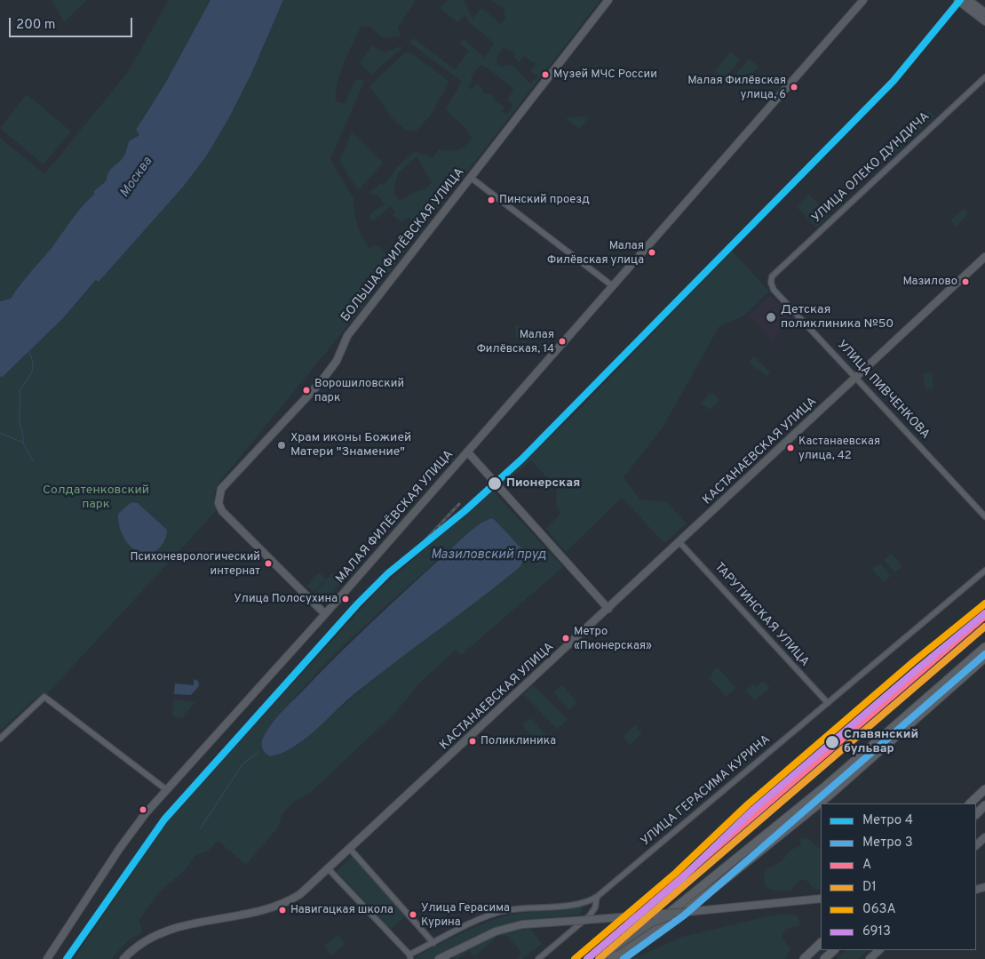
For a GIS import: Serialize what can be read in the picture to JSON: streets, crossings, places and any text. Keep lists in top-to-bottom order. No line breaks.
{"streets":{"street":["УЛИЦА ОЛЕКО ДУНДИЧА","БОЛЬШАЯ ФИЛЁВСКАЯ УЛИЦА","УЛИЦА ПИВЧЕНКОВА","КАСТАНАЕВСКАЯ УЛИЦА","МАЛАЯ ФИЛЁВСКАЯ УЛИЦА","ТАРУТИНСКАЯ УЛИЦА","УЛИЦА ГЕРАСИМА КУРИНА"]},"crossings":[["УЛИЦА ОЛЕКО ДУНДИЧА","УЛИЦА ПИВЧЕНКОВА"],["БОЛЬШАЯ ФИЛЁВСКАЯ УЛИЦА","МАЛАЯ ФИЛЁВСКАЯ УЛИЦА"],["УЛИЦА ПИВЧЕНКОВА","КАСТАНАЕВСКАЯ УЛИЦА"],["КАСТАНАЕВСКАЯ УЛИЦА","ТАРУТИНСКАЯ УЛИЦА"],["ТАРУТИНСКАЯ УЛИЦА","УЛИЦА ГЕРАСИМА КУРИНА"]],"water":["Москва","Мазиловский пруд"],"parks":["Солдатенковский парк"],"places":["Музей МЧС России","Малая Филёвская улица, 6","Пинский проезд","Малая Филёвская улица","Мазилово","Детская поликлиника №50","Малая Филёвская, 14","Ворошиловский парк","Храм иконы Божией Матери \"Знамение\"","Кастанаевская улица, 42","Пионерская","Психоневрологический интернат","Улица Полосухина","Метро «Пионерская»","Поликлиника","Славянский бульвар","Навигацкая школа","Улица Герасима Курина"],"lines":["metro line 4","transit line 063А","transit line 6913","transit line A","transit line D1","metro line 3"],"legend":["Метро 4","Метро 3","A","D1","063А","6913"],"scale_bar":"200 m"}
